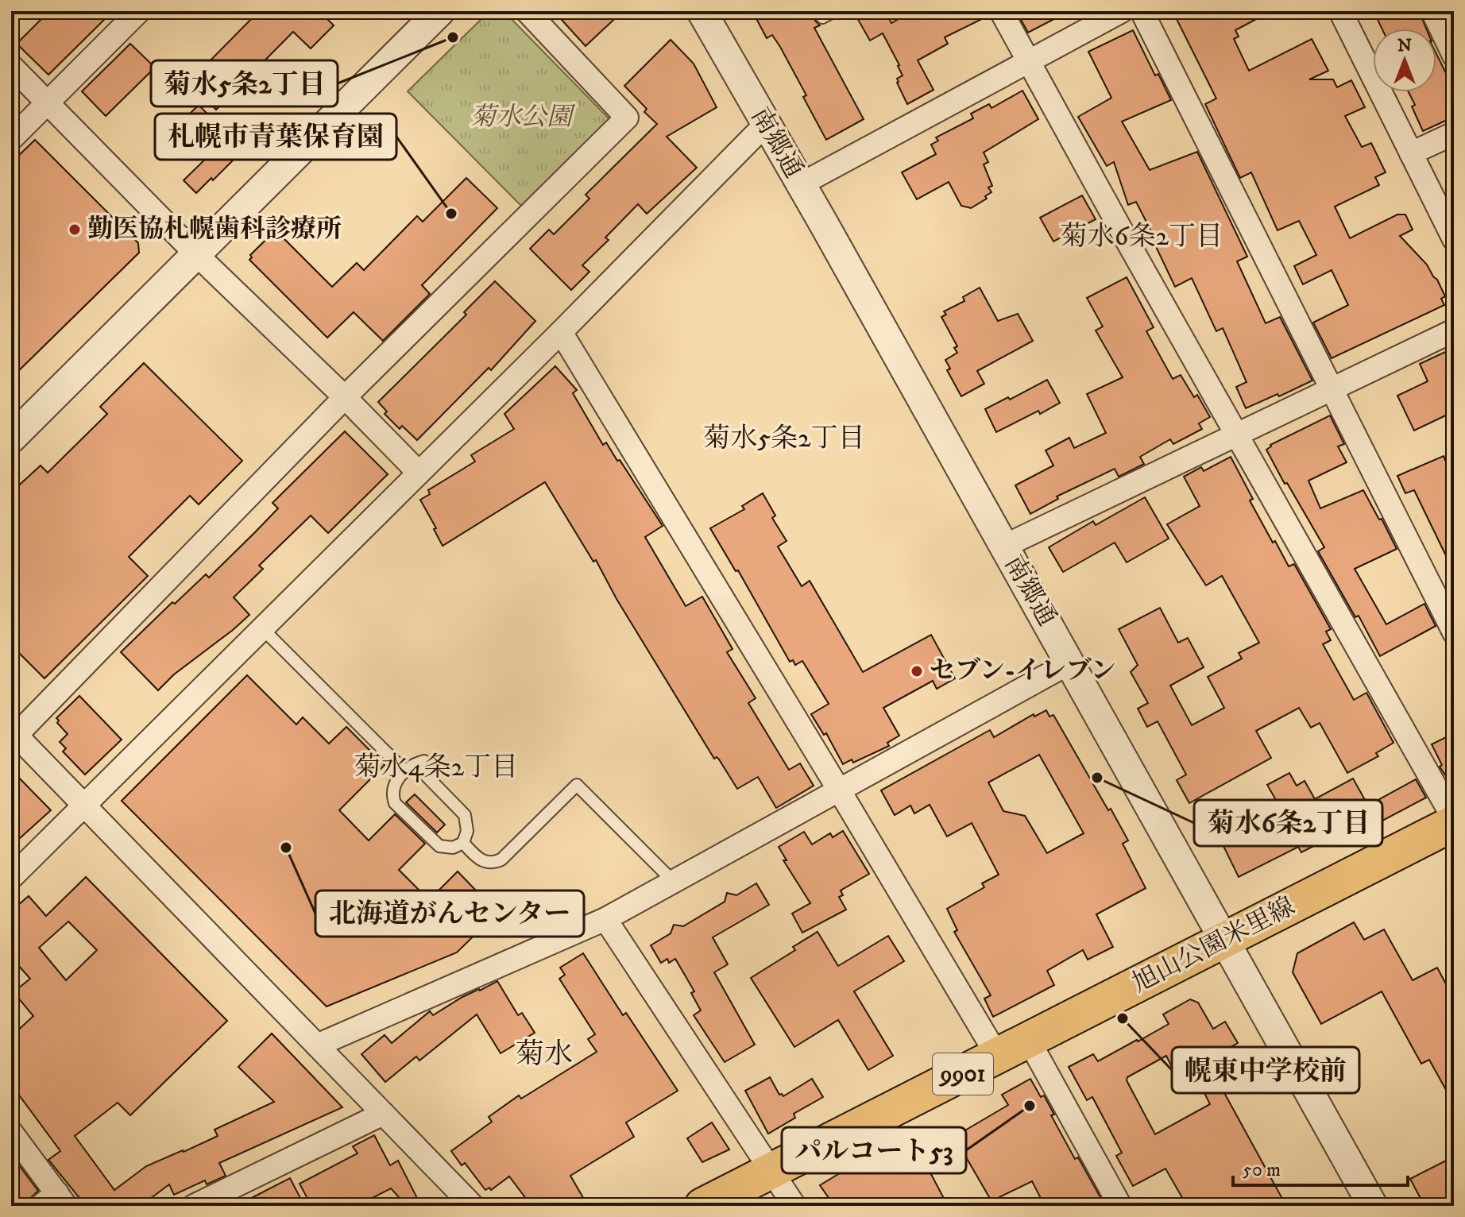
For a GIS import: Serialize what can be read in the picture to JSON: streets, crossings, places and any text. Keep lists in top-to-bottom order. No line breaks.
{"streets":{"main road":["旭山公園米里線","9901"],"street":["南郷通"]},"crossings":[["南郷通","旭山公園米里線"]],"districts":["菊水6条2丁目","菊水5条2丁目","菊水4条2丁目","菊水"],"parks":["菊水公園"],"places":["菊水5条2丁目","札幌市青葉保育園","勤医協札幌歯科診療所","セブン-イレブン","菊水6条2丁目","北海道がんセンター","幌東中学校前","パルコート53"],"scale_bar":"50 m","north":"top"}
